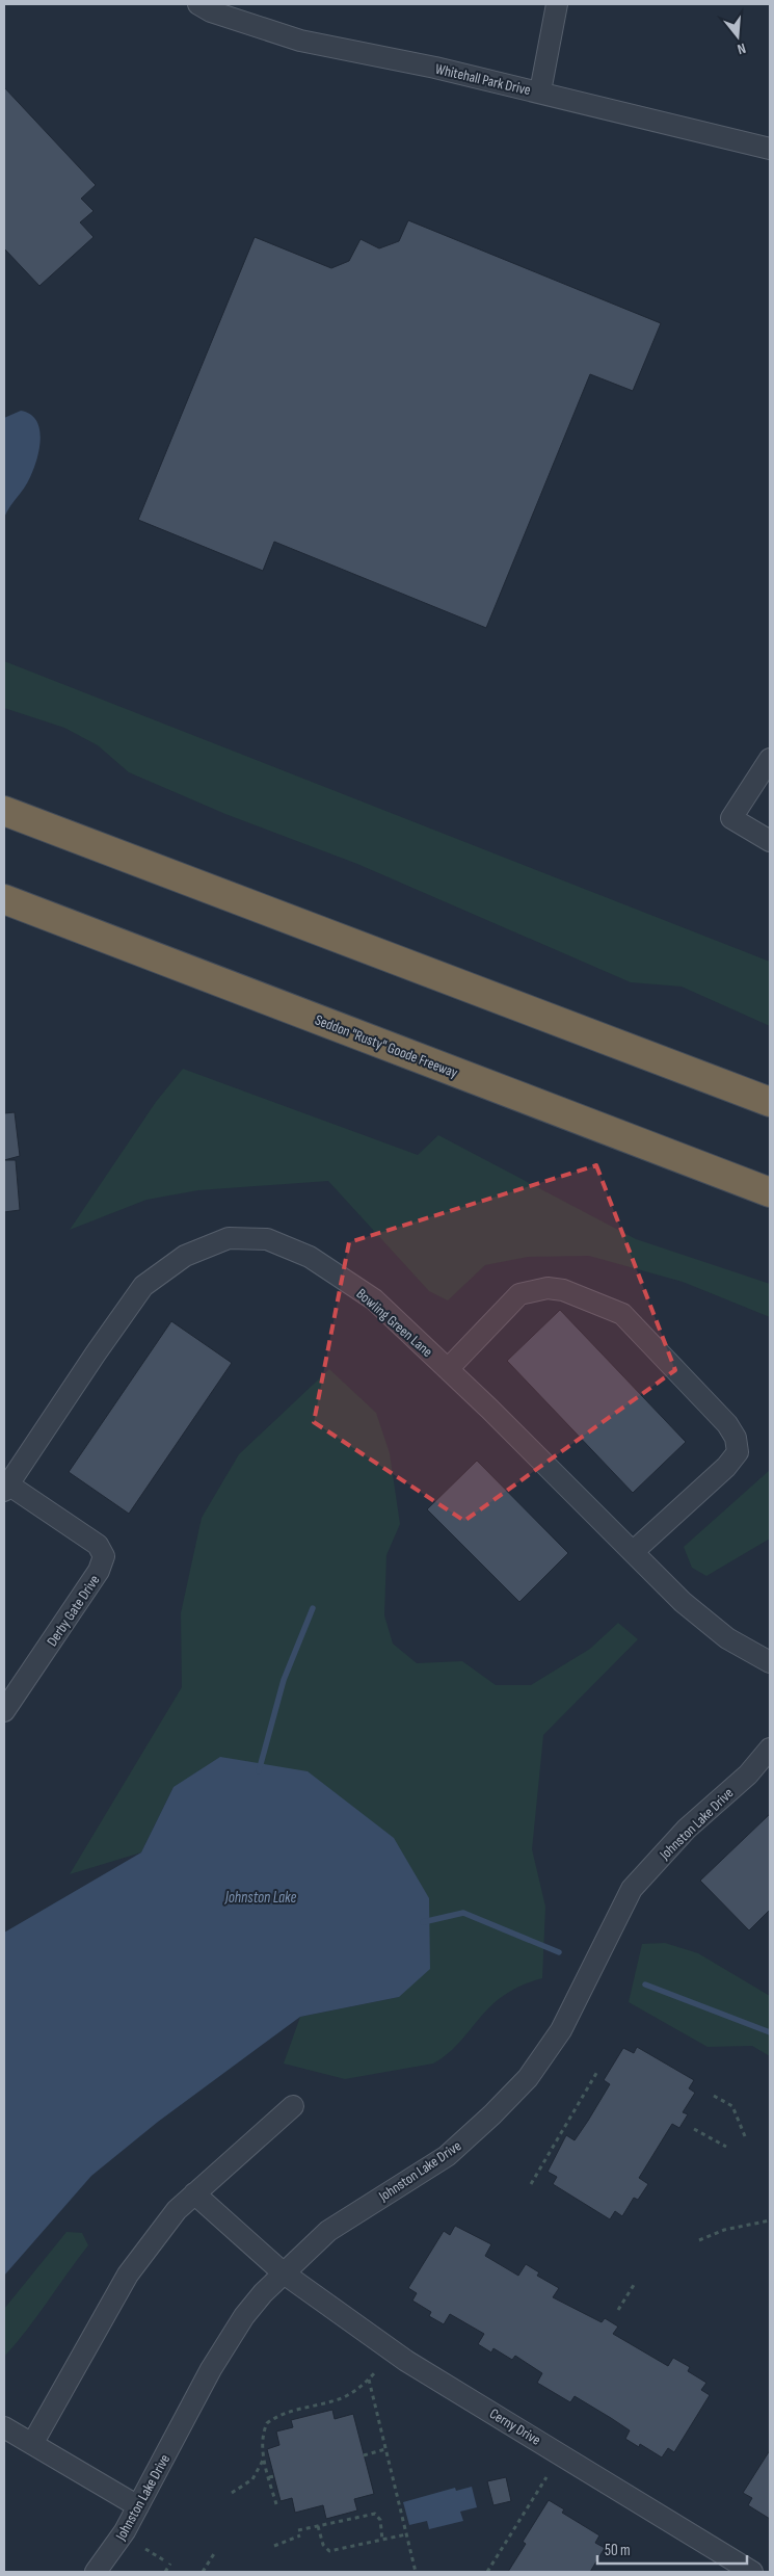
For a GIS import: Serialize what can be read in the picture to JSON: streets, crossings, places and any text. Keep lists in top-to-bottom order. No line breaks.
{"streets":{"highway":["Seddon \"Rusty\" Goode Freeway"],"street":["Whitehall Park Drive","Bowling Green Lane","Derby Gate Drive","Johnston Lake Drive","Cerny Drive"]},"crossings":[["Bowling Green Lane","Derby Gate Drive"],["Johnston Lake Drive","Cerny Drive"]],"water":["Johnston Lake"],"scale_bar":"50 m","north":"bottom"}
